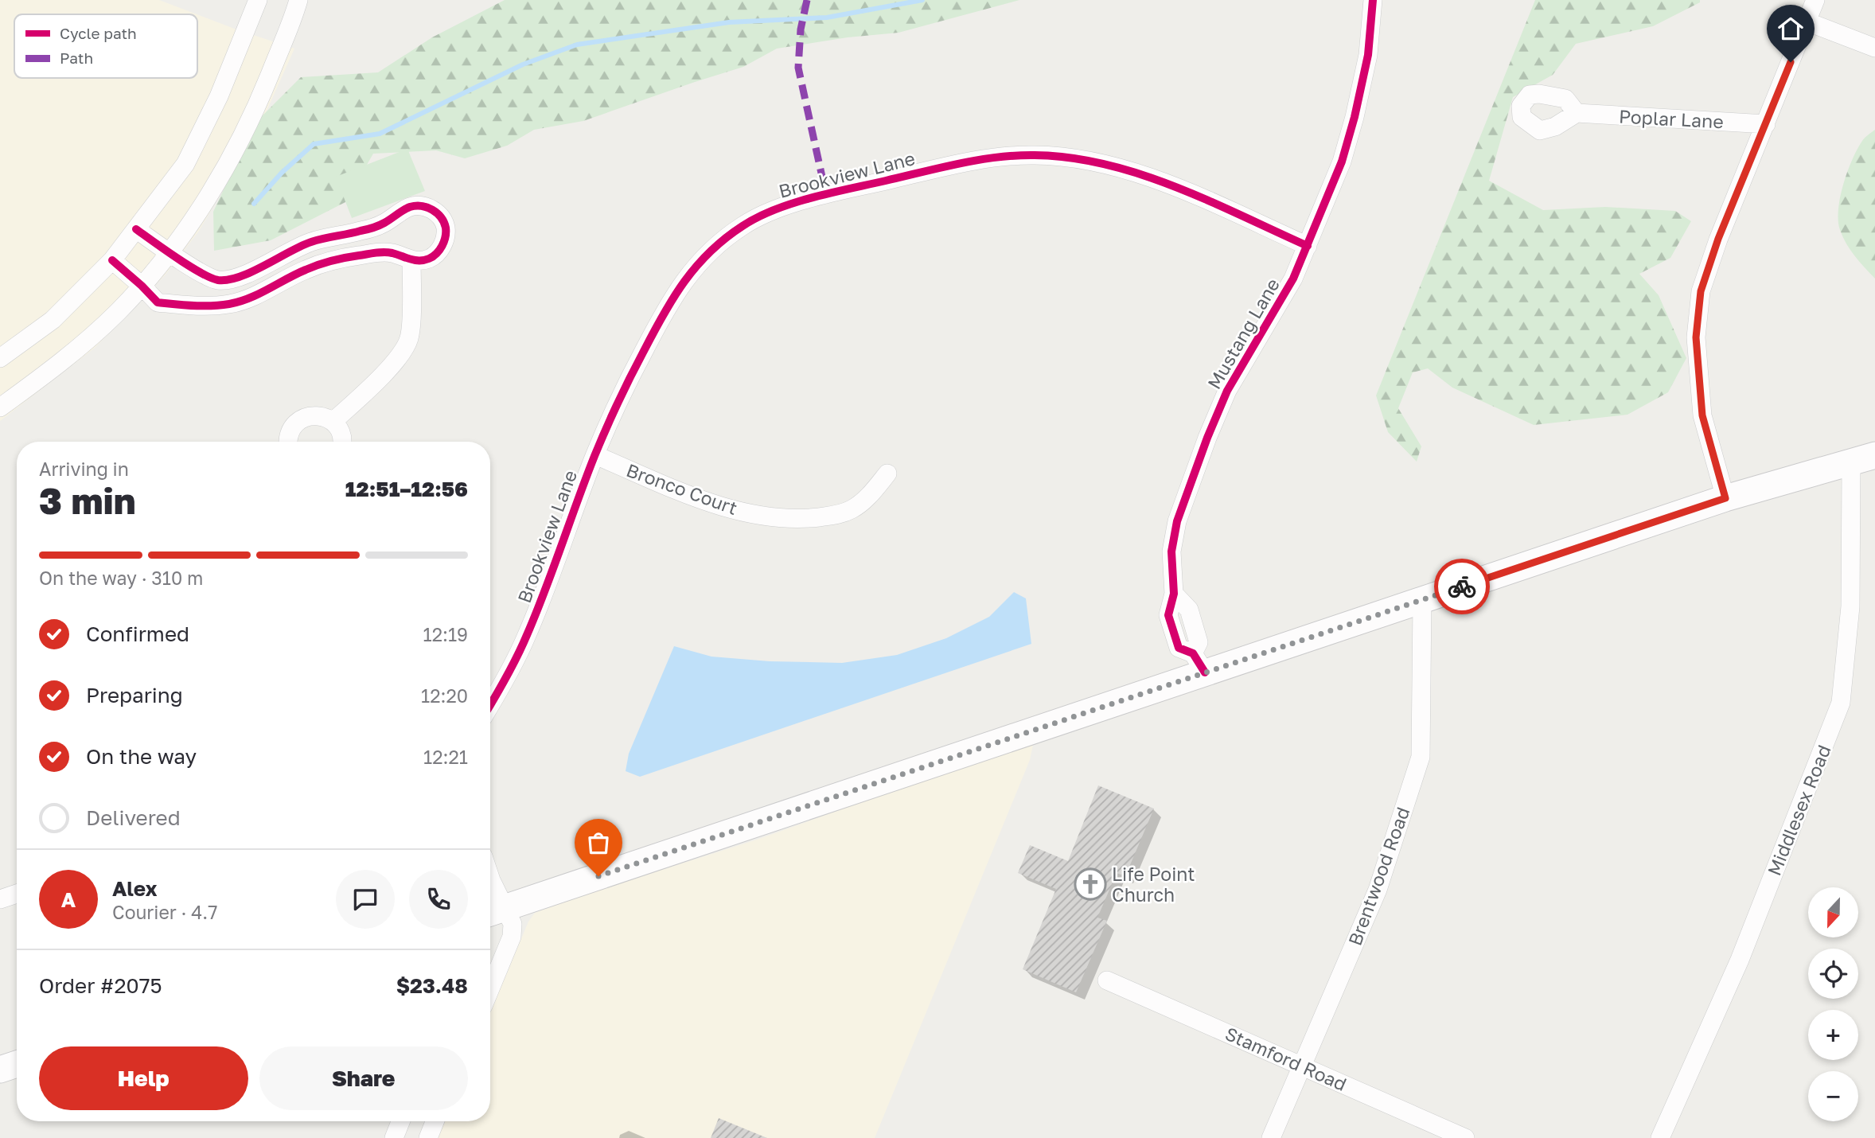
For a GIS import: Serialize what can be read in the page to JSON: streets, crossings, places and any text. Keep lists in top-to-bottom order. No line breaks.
{"streets":{"street":["Poplar Lane","Brookview Lane","Mustang Lane","Bronco Court","Middlesex Road","Brentwood Road","Stamford Road"]},"crossings":[["Brookview Lane","Mustang Lane"],["Brookview Lane","Bronco Court"],["Brentwood Road","Stamford Road"]],"places":{"church":["Life Point Church"]},"legend":["Cycle path","Path"],"north":"bottom","page":{"heading":["3 min","Arriving in","12:51–12:56"],"panel":["Alex","Courier · 4.7","Order #2075","$23.48"],"bar":"On the way · 310 m","list":[["Confirmed","12:19"],["Preparing","12:20"],["On the way","12:21"],"Delivered"],"round":"A","map_buttons":["+","−"],"buttons":["Help","Share"]}}
